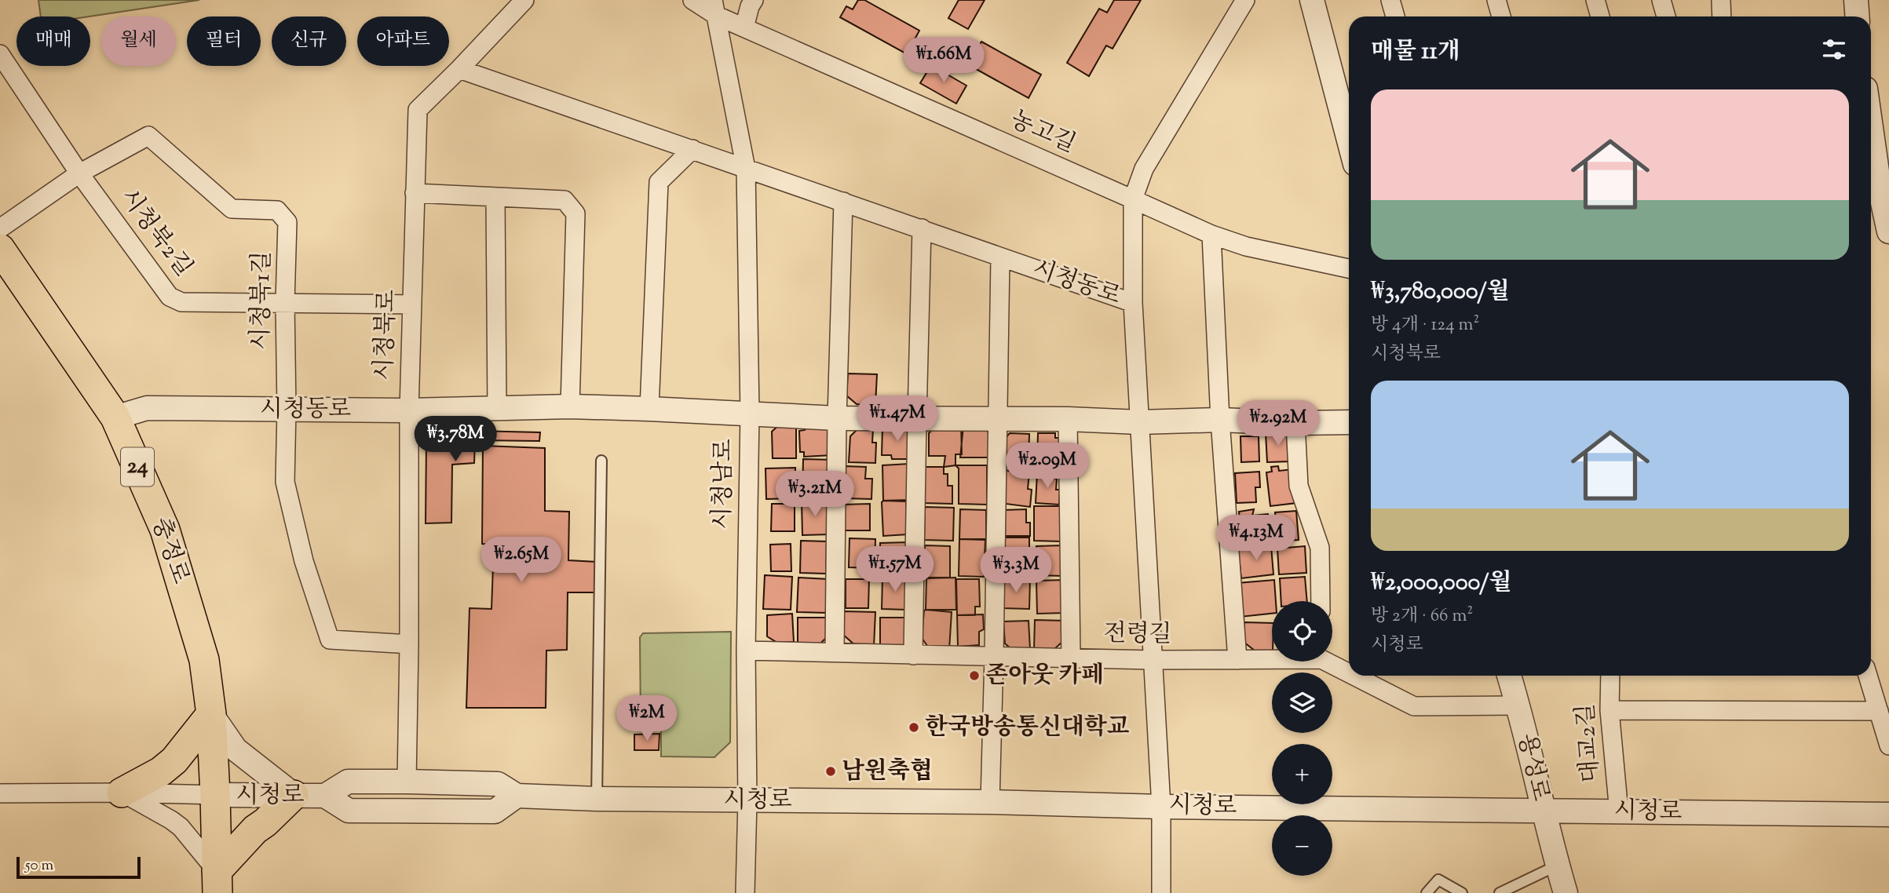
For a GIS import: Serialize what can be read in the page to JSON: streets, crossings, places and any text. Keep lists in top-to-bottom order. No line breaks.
{"streets":{"main road":["24","충정로"],"street":["농고길","시청북2길","시청동로","시청북1길","시청북로","시청남로","전령길","대교2길","용성로","시청로"]},"crossings":[["농고길","시청남로"],["시청북2길","시청북1길"],["시청북2길","시청북로"],["시청동로","시청북1길"],["시청동로","시청북로"],["시청동로","시청남로"],["시청동로","충정로"],["시청동로","전령길"],["시청동로","시청로"],["시청북1길","시청북로"],["시청북로","시청로"],["시청남로","전령길"],["시청남로","시청로"],["충정로","시청로"],["전령길","용성로"],["대교2길","시청로"],["용성로","시청로"]],"places":["존아웃 카페","한국방송통신대학교","남원축협"],"scale_bar":"50 m","page":{"chip":["매매","월세","필터","신규","아파트"],"heading":"매물 11개","price":["₩1.66M","₩1.47M","₩2.92M","₩3.78M","₩2.09M","₩3.21M","₩4.13M","₩2.65M","₩1.57M","₩3.3M","₩2M"],"list":[{"name":"₩3,780,000/월","note":"방 4개 · 124 m² · 시청북로"},{"name":"₩2,000,000/월","note":"방 2개 · 66 m² · 시청로"}],"map_buttons":["+","−"],"scale":"50 m"}}
